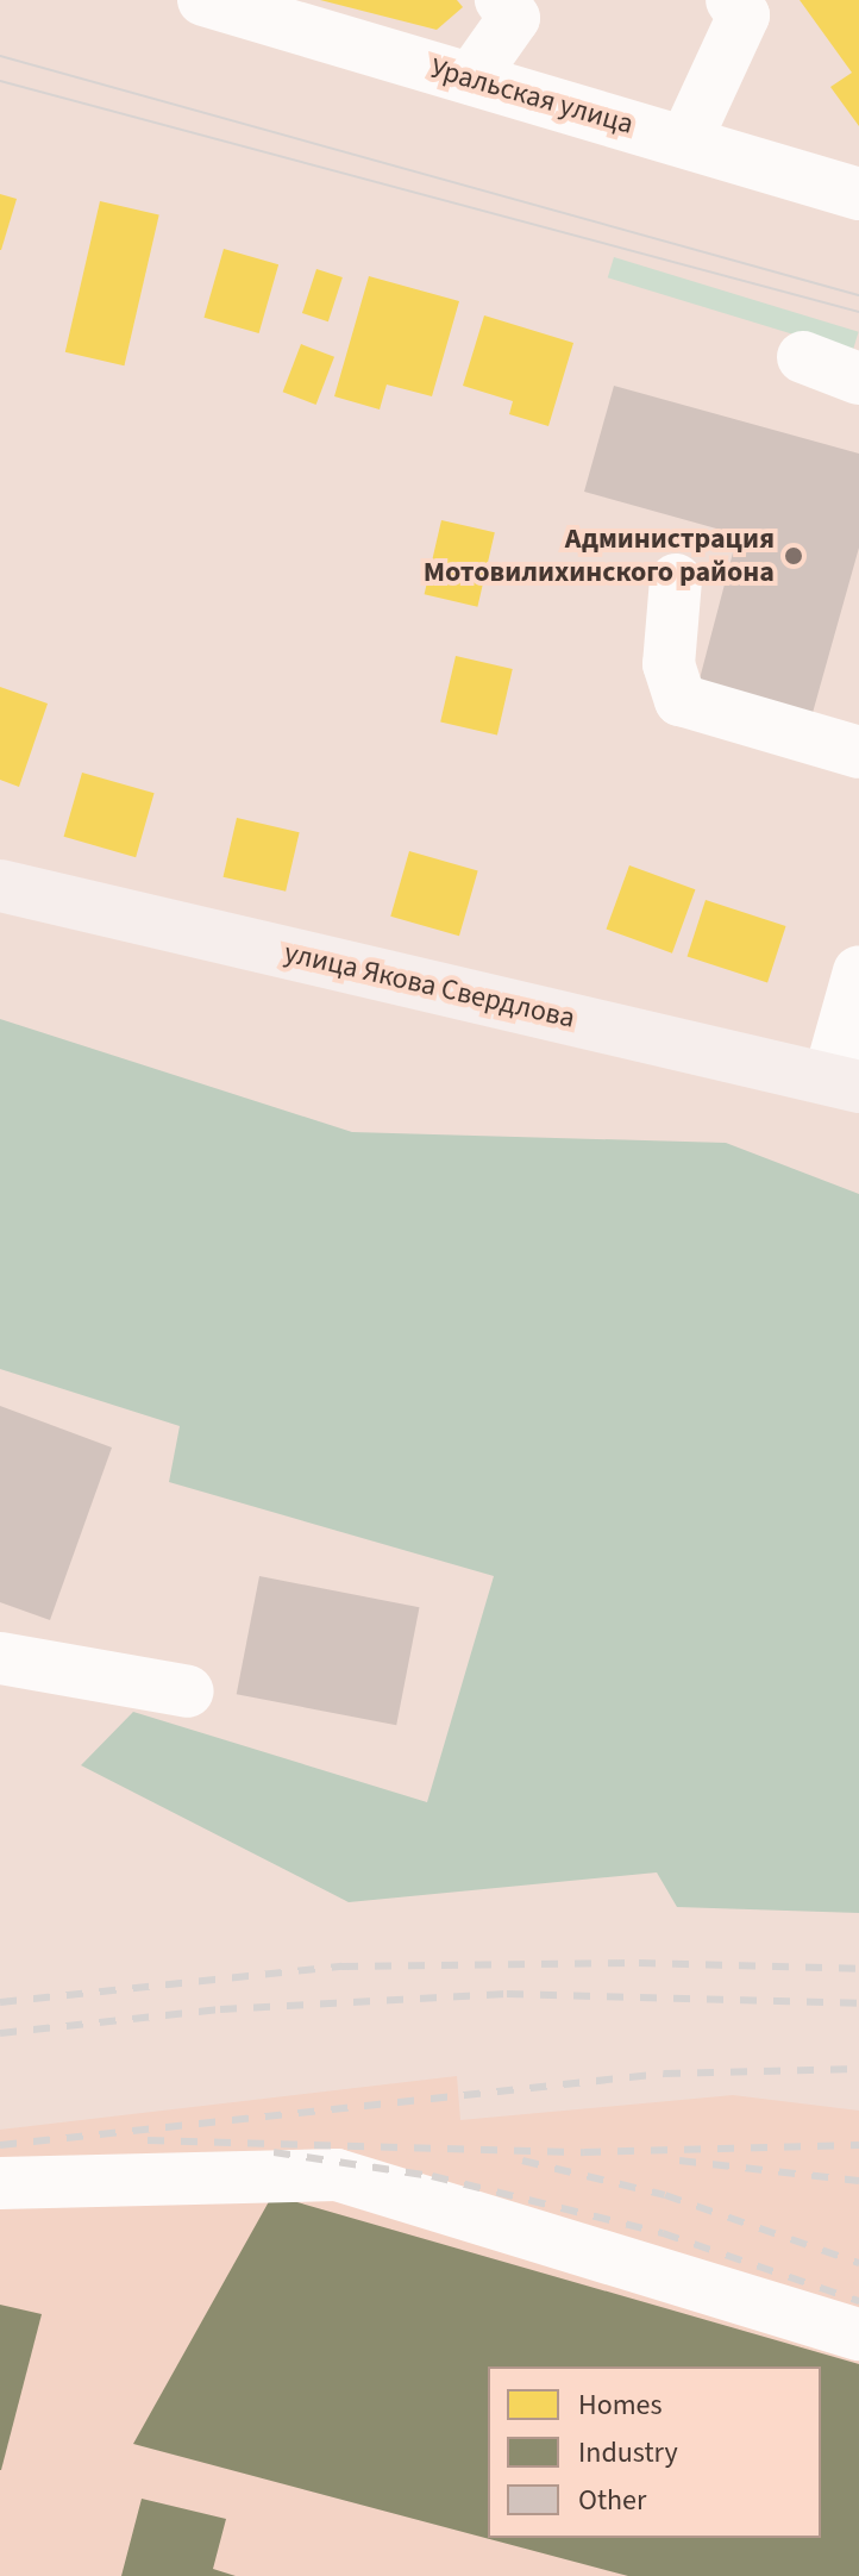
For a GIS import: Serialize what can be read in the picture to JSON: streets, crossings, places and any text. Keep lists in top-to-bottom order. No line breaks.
{"streets":{"main road":["улица Якова Свердлова"],"street":["Уральская улица"]},"places":["Администрация Мотовилихинского района"],"legend":["Homes","Industry","Other"]}
